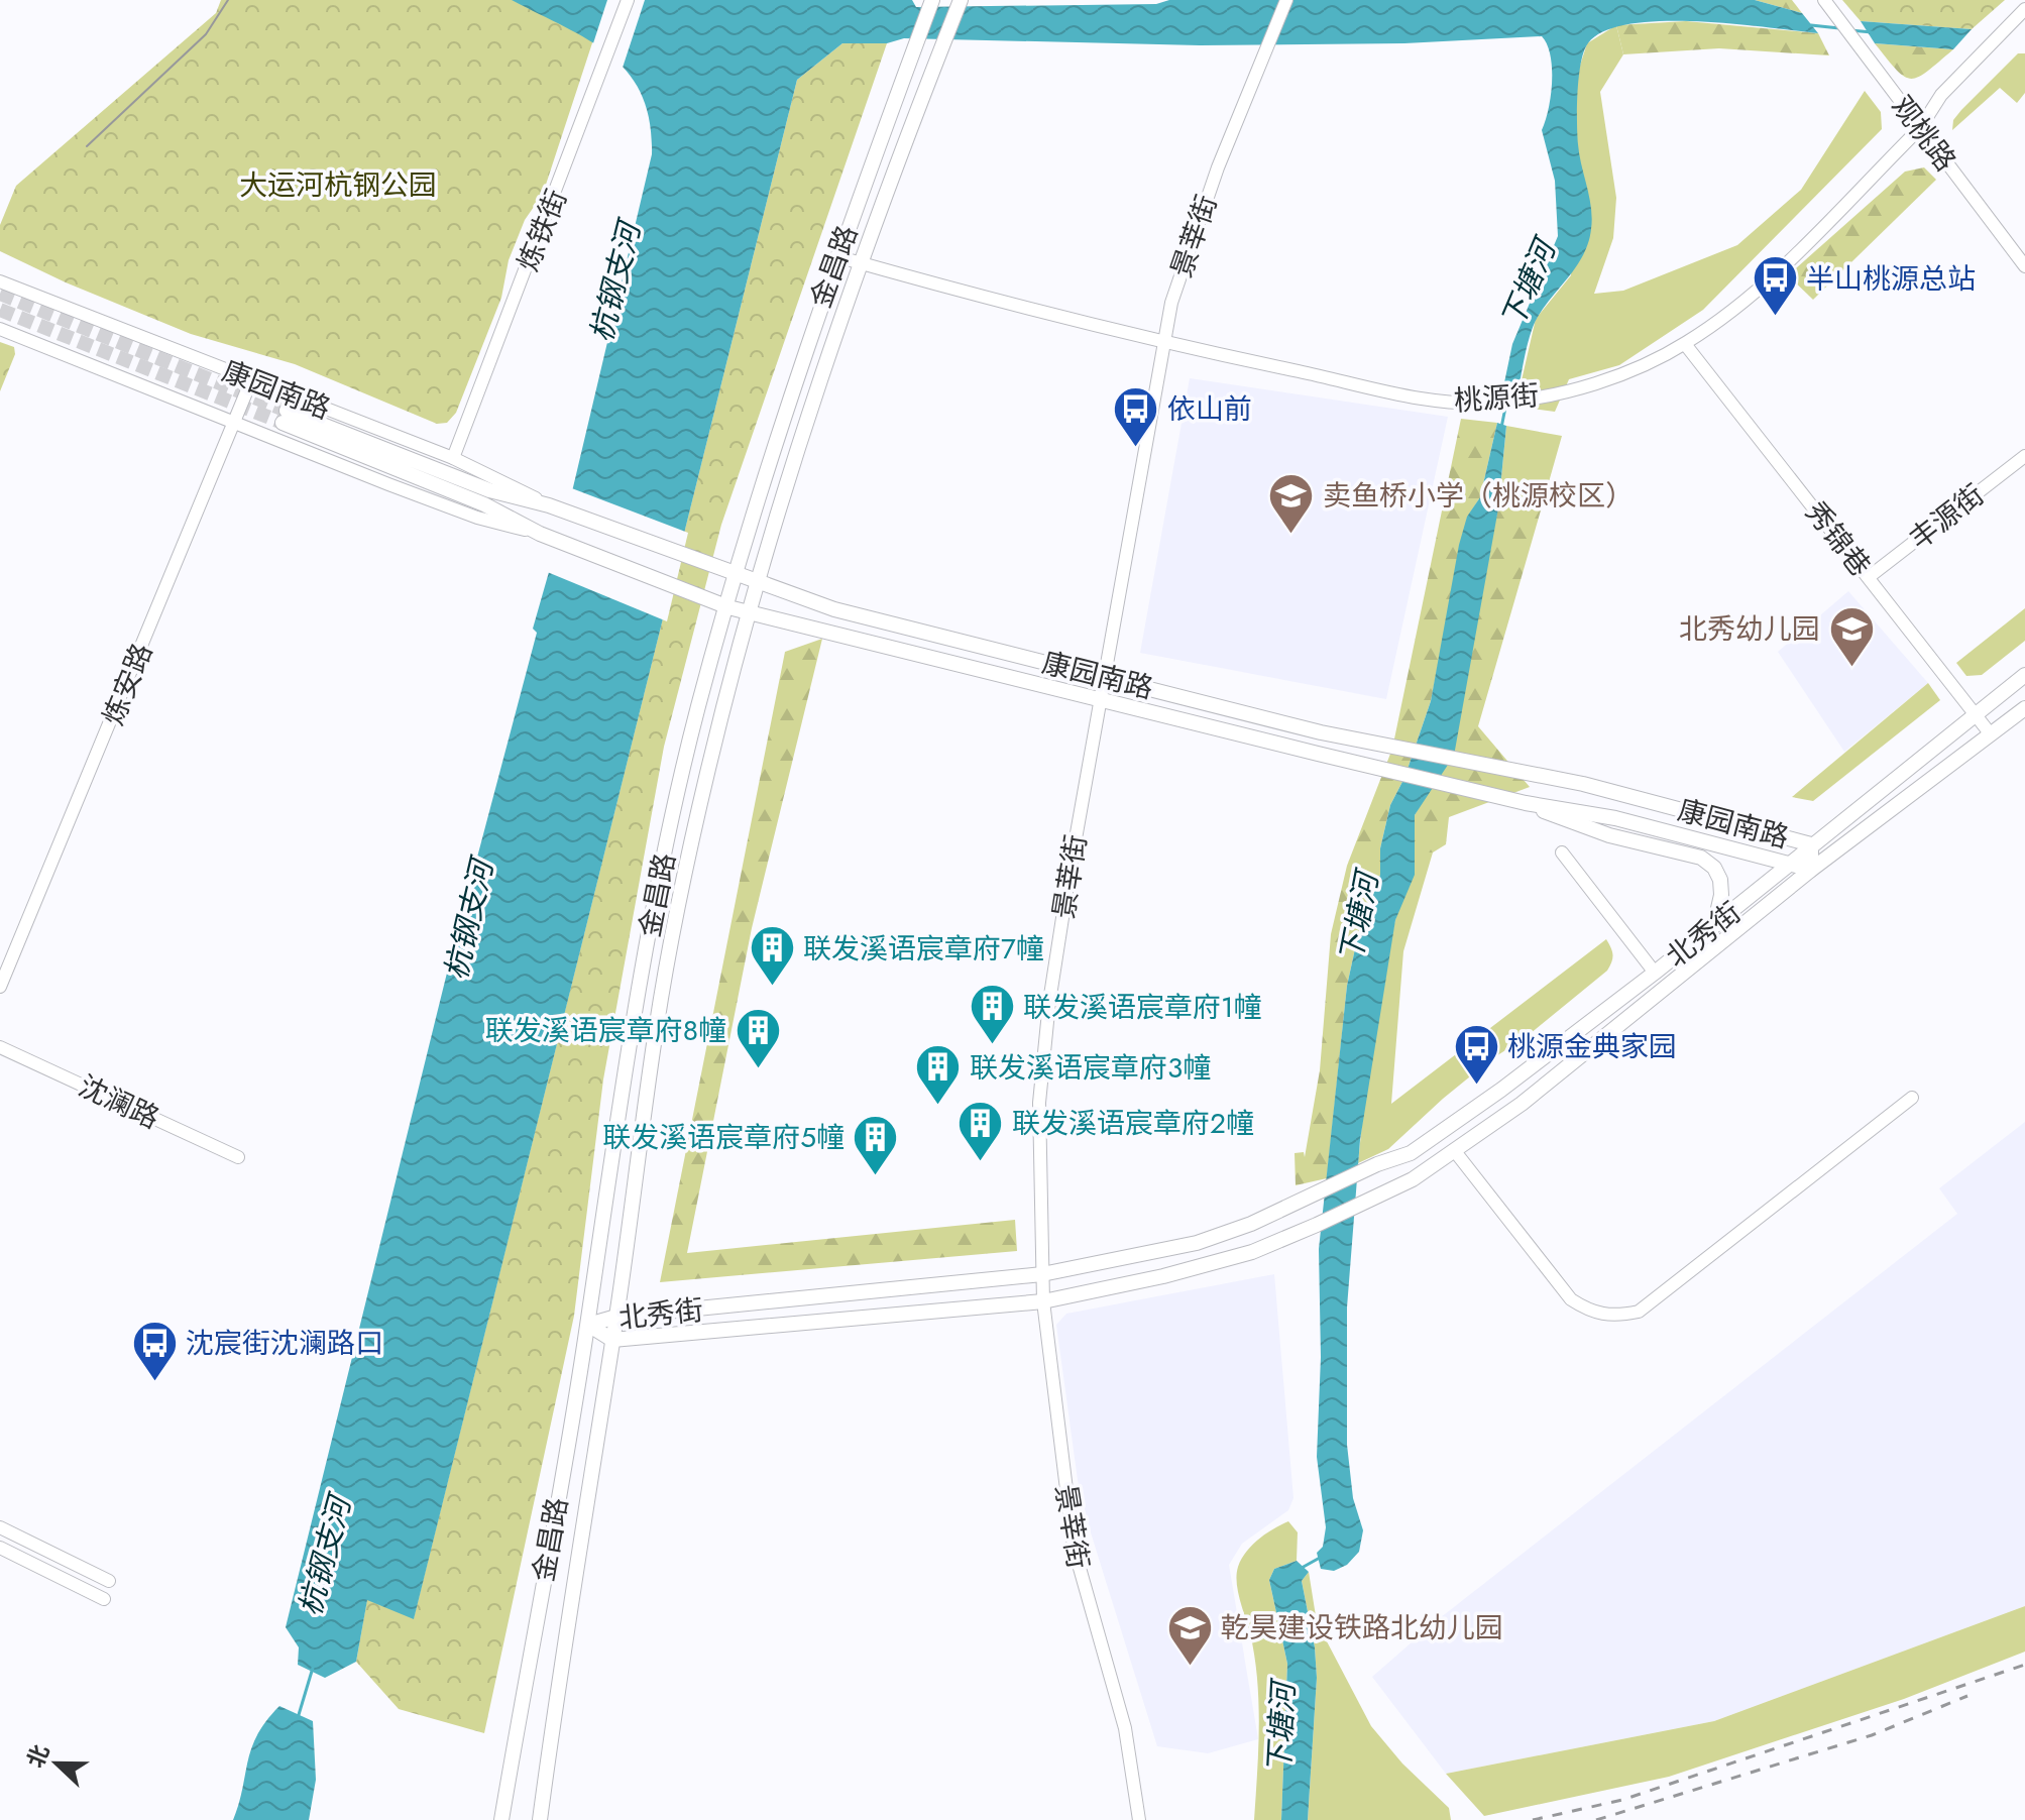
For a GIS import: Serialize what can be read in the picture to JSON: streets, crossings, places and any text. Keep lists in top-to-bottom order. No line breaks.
{"streets":{"main road":["金昌路","康园南路","北秀街"],"street":["观桃路","炼铁街","景莘街","桃源街","丰源街","秀锦巷","炼安路","沈澜路"]},"crossings":[["观桃路","桃源街"],["炼铁街","康园南路"],["景莘街","康园南路"],["景莘街","桃源街"],["景莘街","北秀街"],["金昌路","康园南路"],["金昌路","桃源街"],["金昌路","北秀街"],["康园南路","炼安路"],["康园南路","北秀街"],["桃源街","秀锦巷"],["丰源街","秀锦巷"],["秀锦巷","北秀街"]],"water":["杭钢支河","下塘河"],"parks":["大运河杭钢公园"],"places":{"bus stop":["半山桃源总站","依山前","桃源金典家园","沈宸街沈澜路口"],"school or university":["卖鱼桥小学（桃源校区）","北秀幼儿园","乾昊建设铁路北幼儿园"],"building":["联发溪语宸章府7幢","联发溪语宸章府1幢","联发溪语宸章府8幢","联发溪语宸章府3幢","联发溪语宸章府2幢","联发溪语宸章府5幢"]},"north":"left"}
